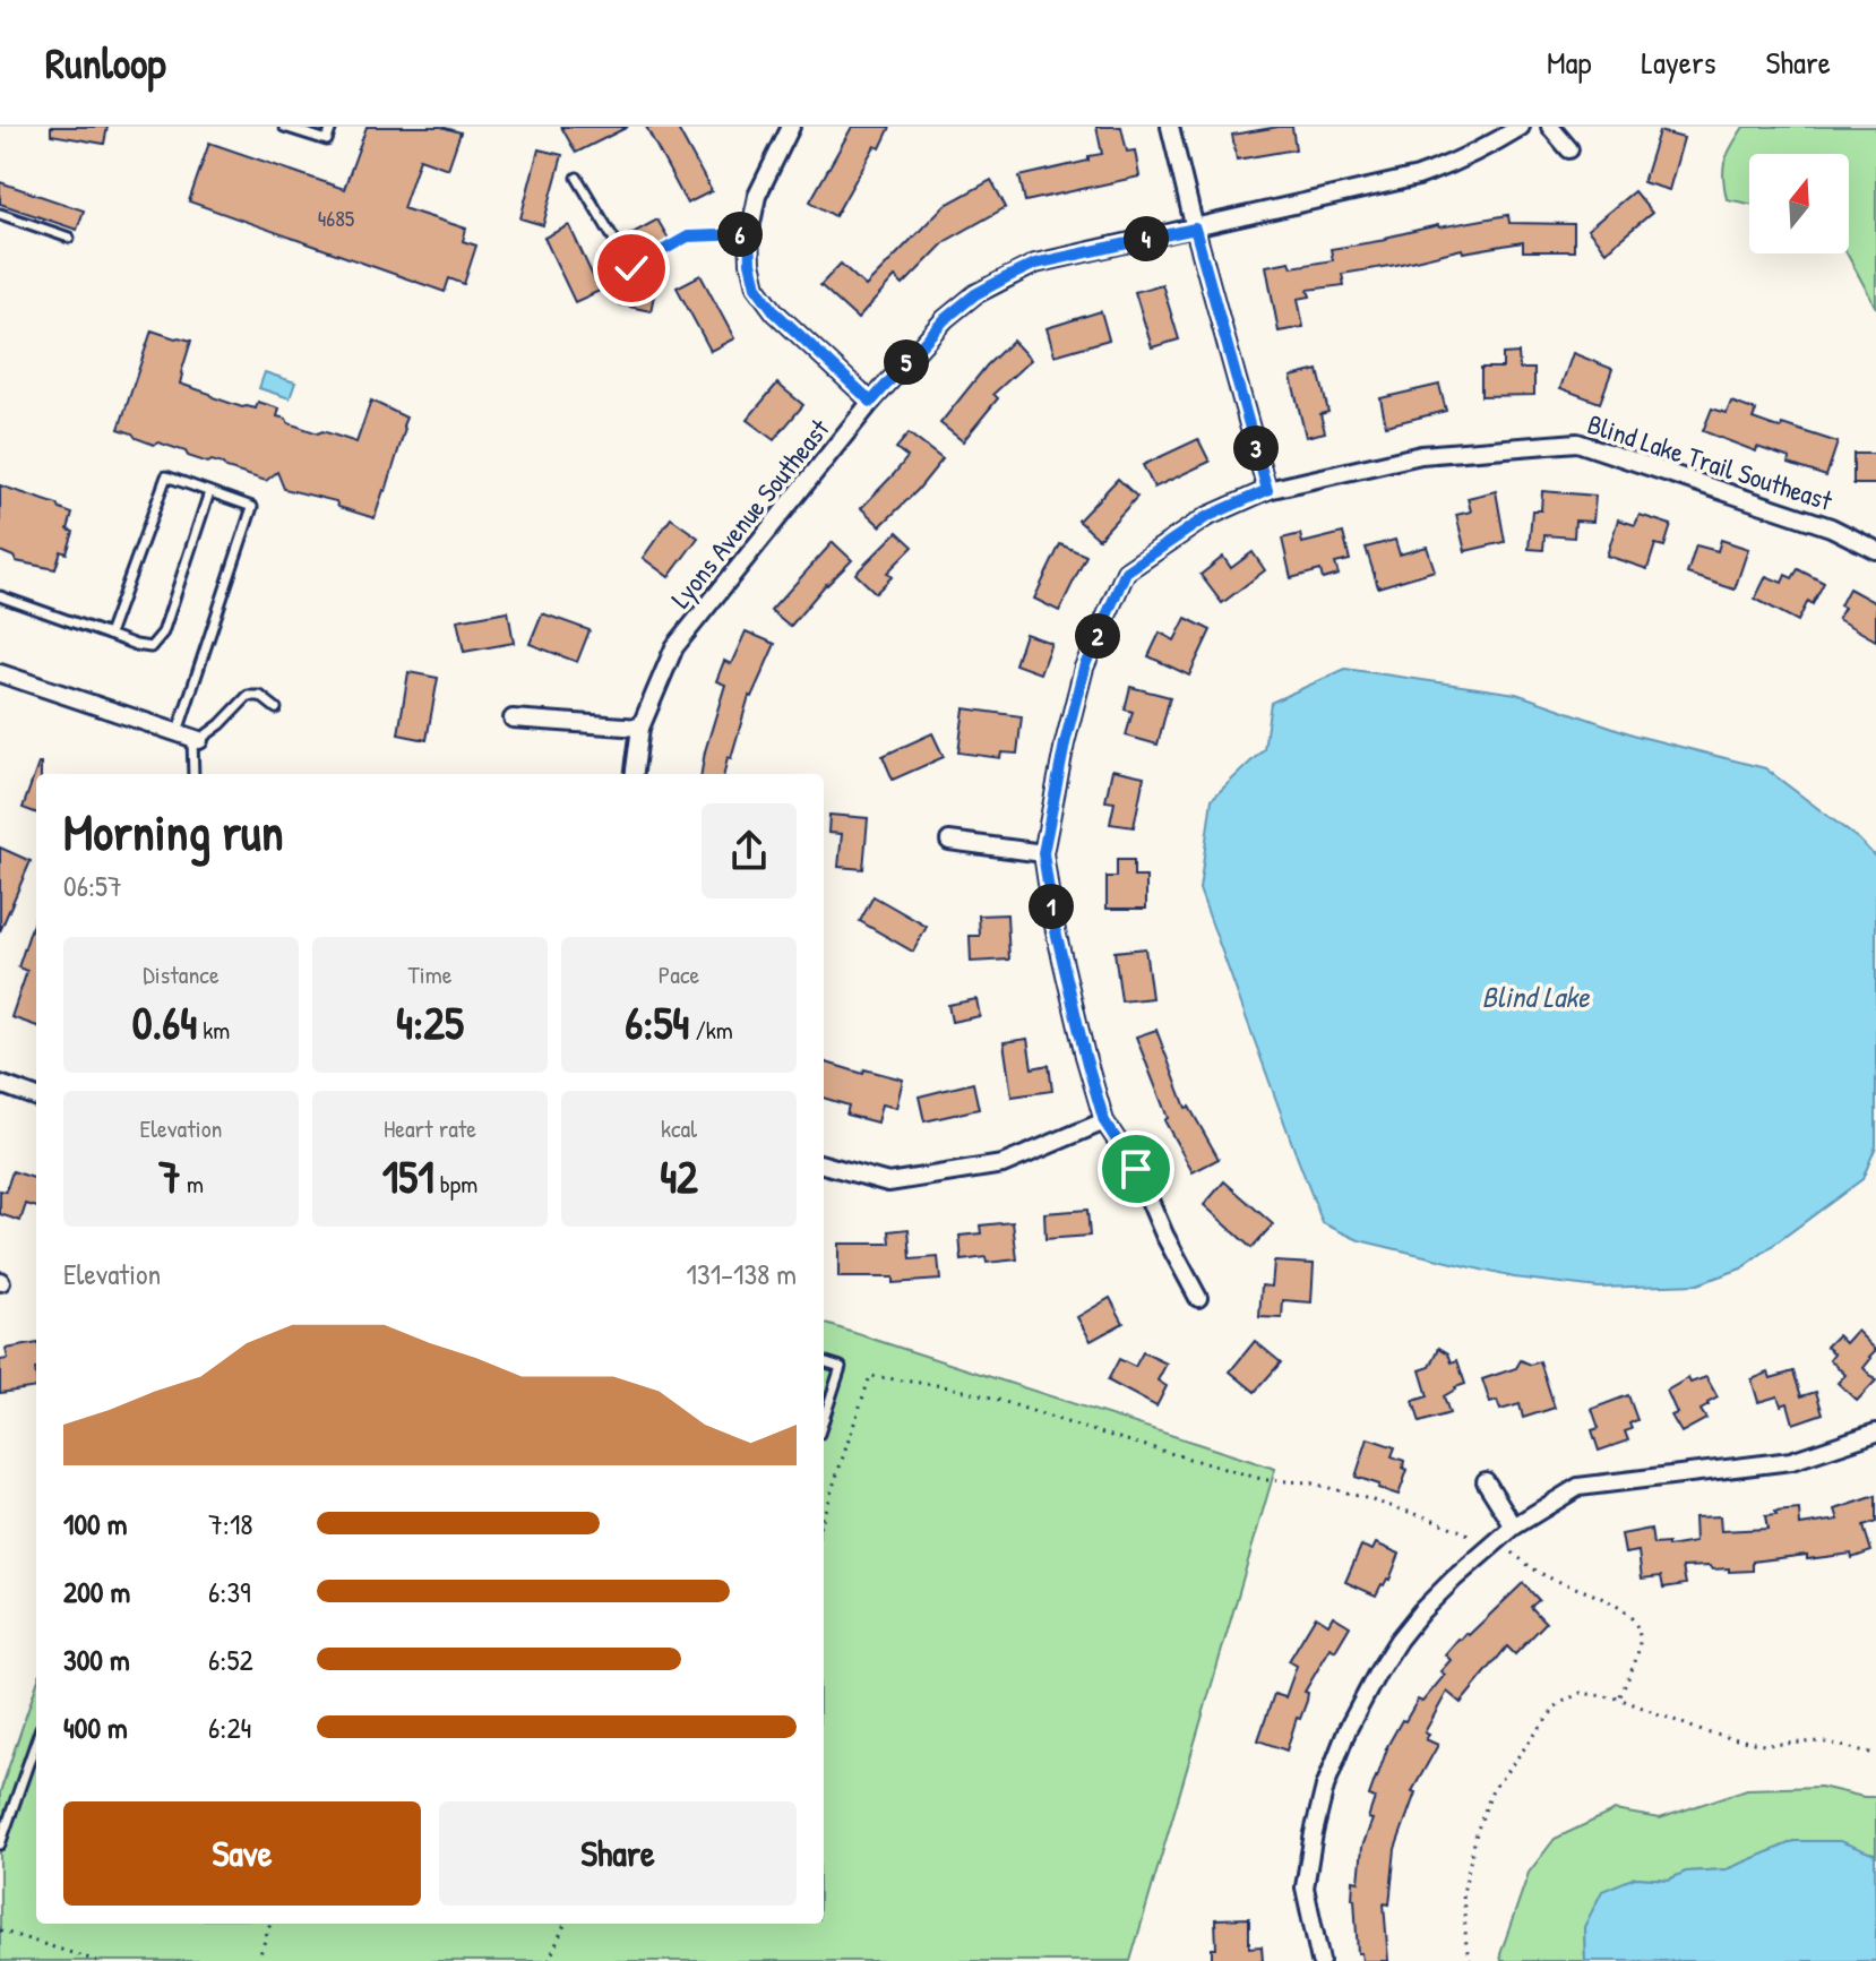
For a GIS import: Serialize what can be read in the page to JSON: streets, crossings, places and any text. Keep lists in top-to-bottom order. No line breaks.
{"streets":{"street":["Blind Lake Trail Southeast","Lyons Avenue Southeast"]},"water":["Blind Lake"],"house_numbers":["4685"],"north":"top","page":{"header":"Runloop","nav":["Map","Layers","Share"],"pins":["6","4","5","3","2","1"],"heading":["Morning run","06:57"],"stats":[["Distance","0.64 km"],["Time","4:25"],["Pace","6:54 /km"],["Elevation","7 m"],["Heart rate","151 bpm"],["kcal","42"]],"chart":["Elevation","131–138 m"],"list":[{"name":"100 m","note":"7:18"},{"name":"200 m","note":"6:39"},{"name":"300 m","note":"6:52"},{"name":"400 m","note":"6:24"}],"buttons":["Save","Share"]}}
